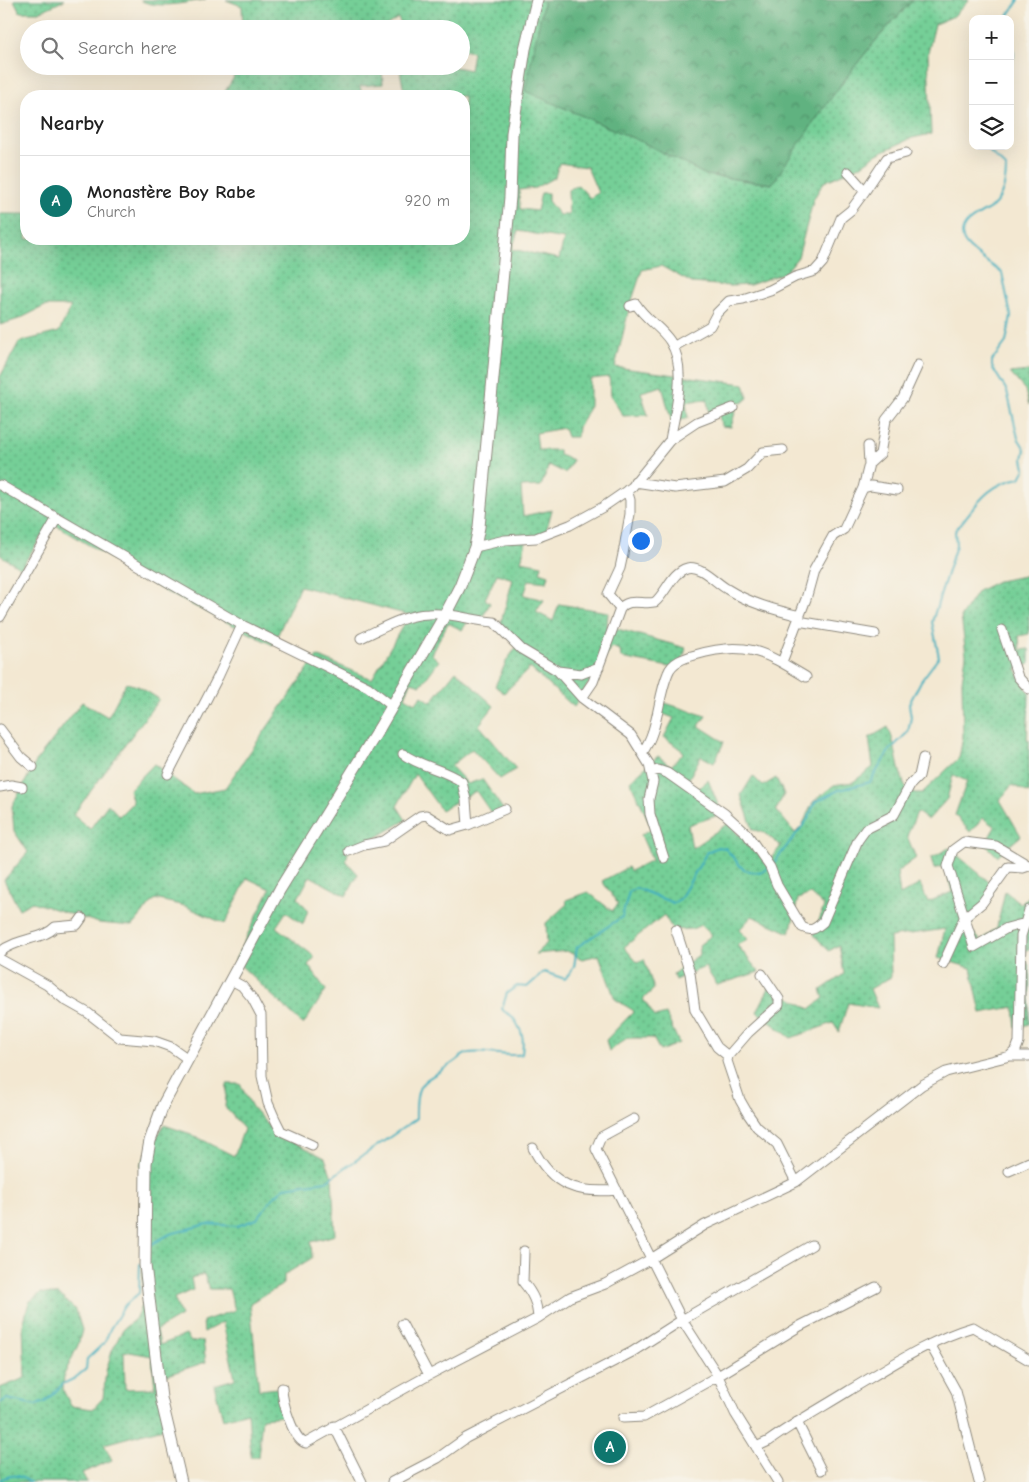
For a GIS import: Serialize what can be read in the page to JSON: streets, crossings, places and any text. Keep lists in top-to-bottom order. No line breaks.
{"page":{"map_buttons":["+","−"],"search":"Search here","heading":"Nearby","list":[{"mark":"A","name":"Monastère Boy Rabe","note":"Church","value":"920 m"}],"pins":"A"}}
